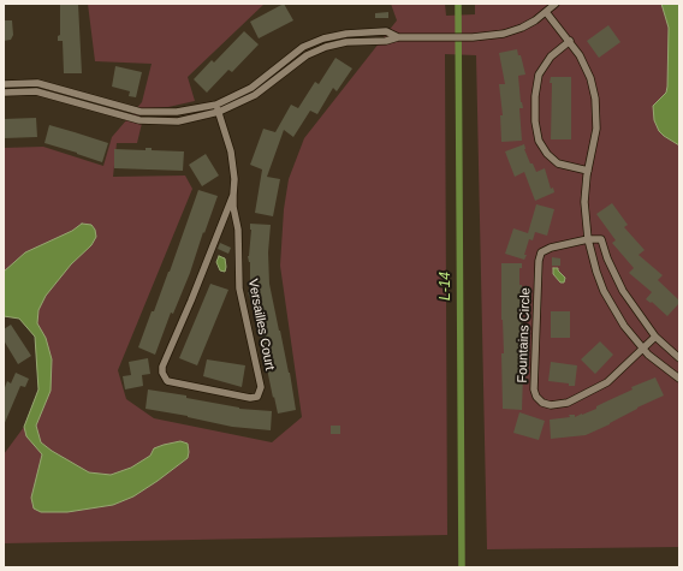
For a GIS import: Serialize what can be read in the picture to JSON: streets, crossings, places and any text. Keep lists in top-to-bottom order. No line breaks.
{"streets":{"street":["Versailles Court","Fountains Circle"]},"water":["L-14"]}
